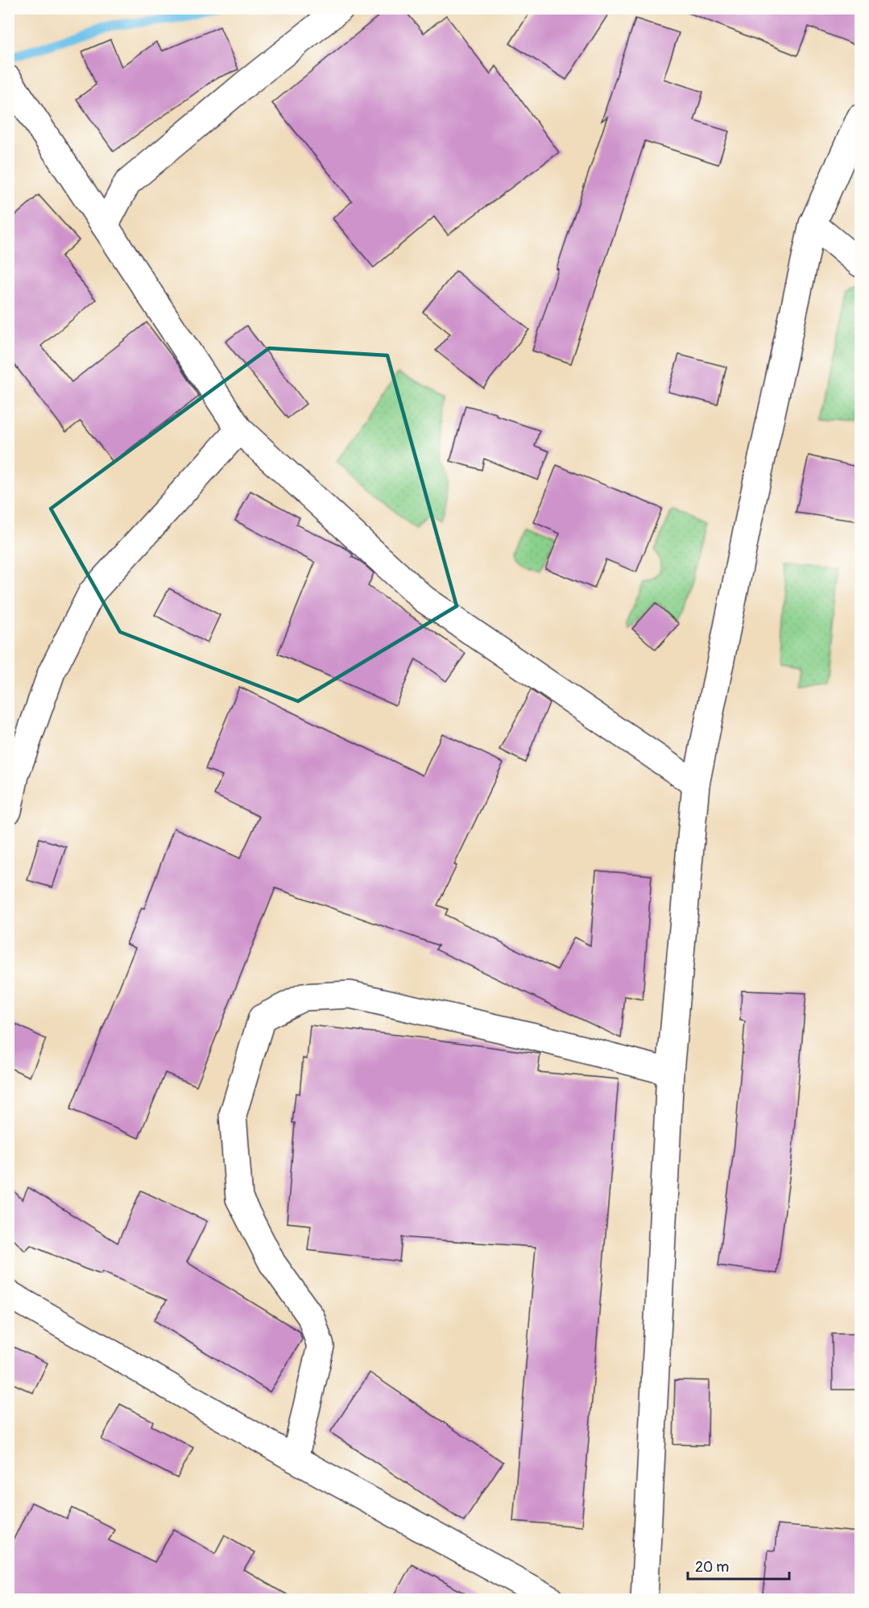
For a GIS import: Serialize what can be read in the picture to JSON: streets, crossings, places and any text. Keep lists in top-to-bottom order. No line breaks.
{"scale_bar":"20 m"}
